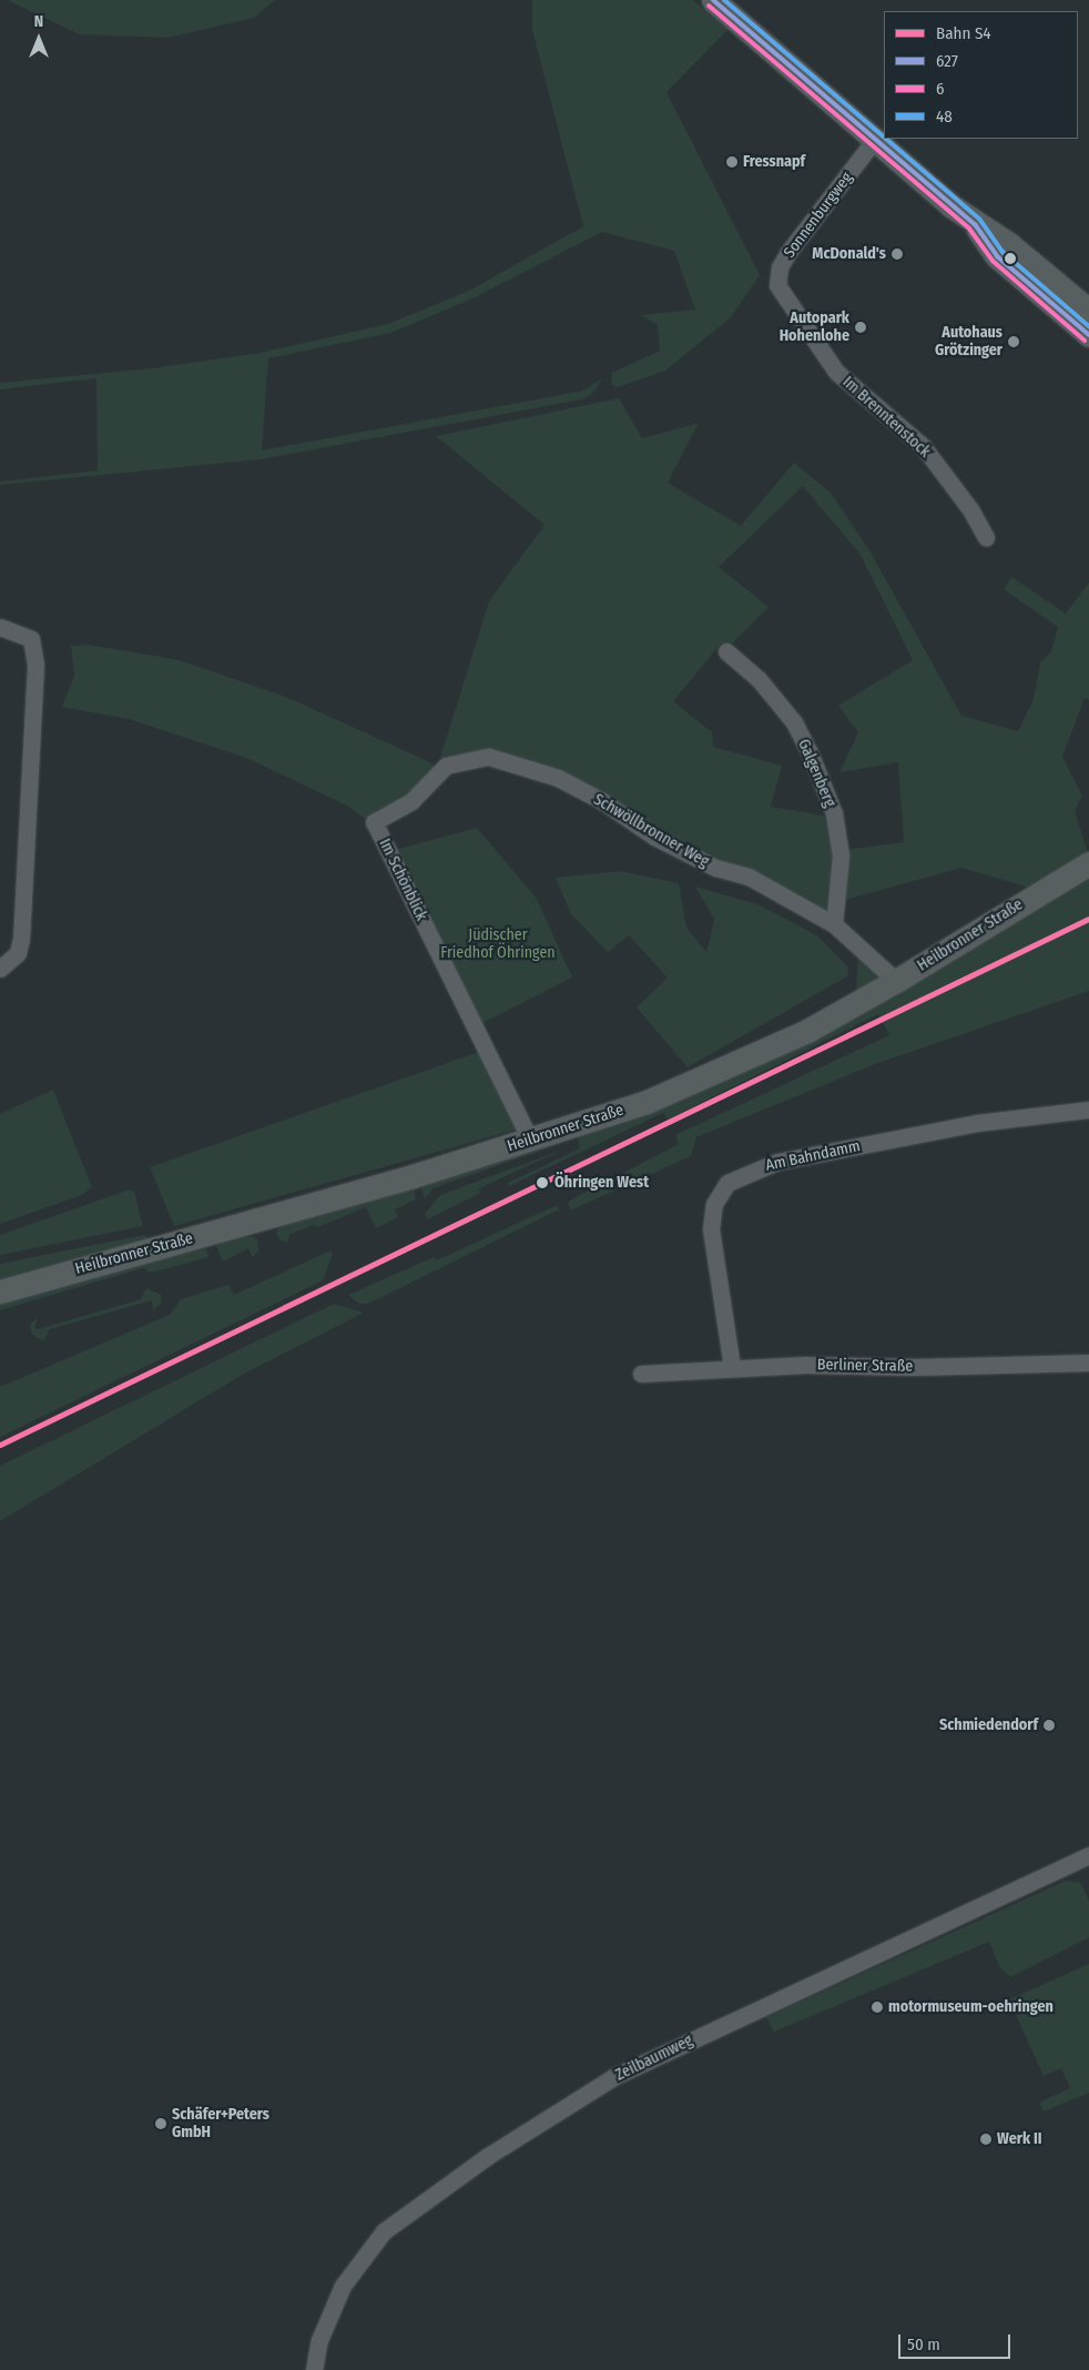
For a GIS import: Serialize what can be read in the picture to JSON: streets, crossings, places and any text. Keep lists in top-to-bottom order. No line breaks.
{"streets":{"main road":["Heilbronner Straße"],"street":["Sonnenburgweg","Im Brenntenstock","Galgenberg","Schwöllbronner Weg","Im Schönblick","Am Bahndamm","Berliner Straße","Zeilbaumweg"]},"crossings":[["Sonnenburgweg","Im Brenntenstock"],["Galgenberg","Schwöllbronner Weg"],["Schwöllbronner Weg","Im Schönblick"],["Schwöllbronner Weg","Heilbronner Straße"],["Im Schönblick","Heilbronner Straße"],["Am Bahndamm","Berliner Straße"]],"parks":["Jüdischer Friedhof Öhringen"],"places":["Fressnapf","McDonald's","Autopark Hohenlohe","Autohaus Grötzinger","Öhringen West","Schmiedendorf","motormuseum-oehringen","Schäfer+Peters GmbH","Werk II"],"lines":["transit line 627","transit line 48","transit line 6","rail line S4"],"legend":["Bahn S4","627","6","48"],"scale_bar":"50 m","north":"top"}
